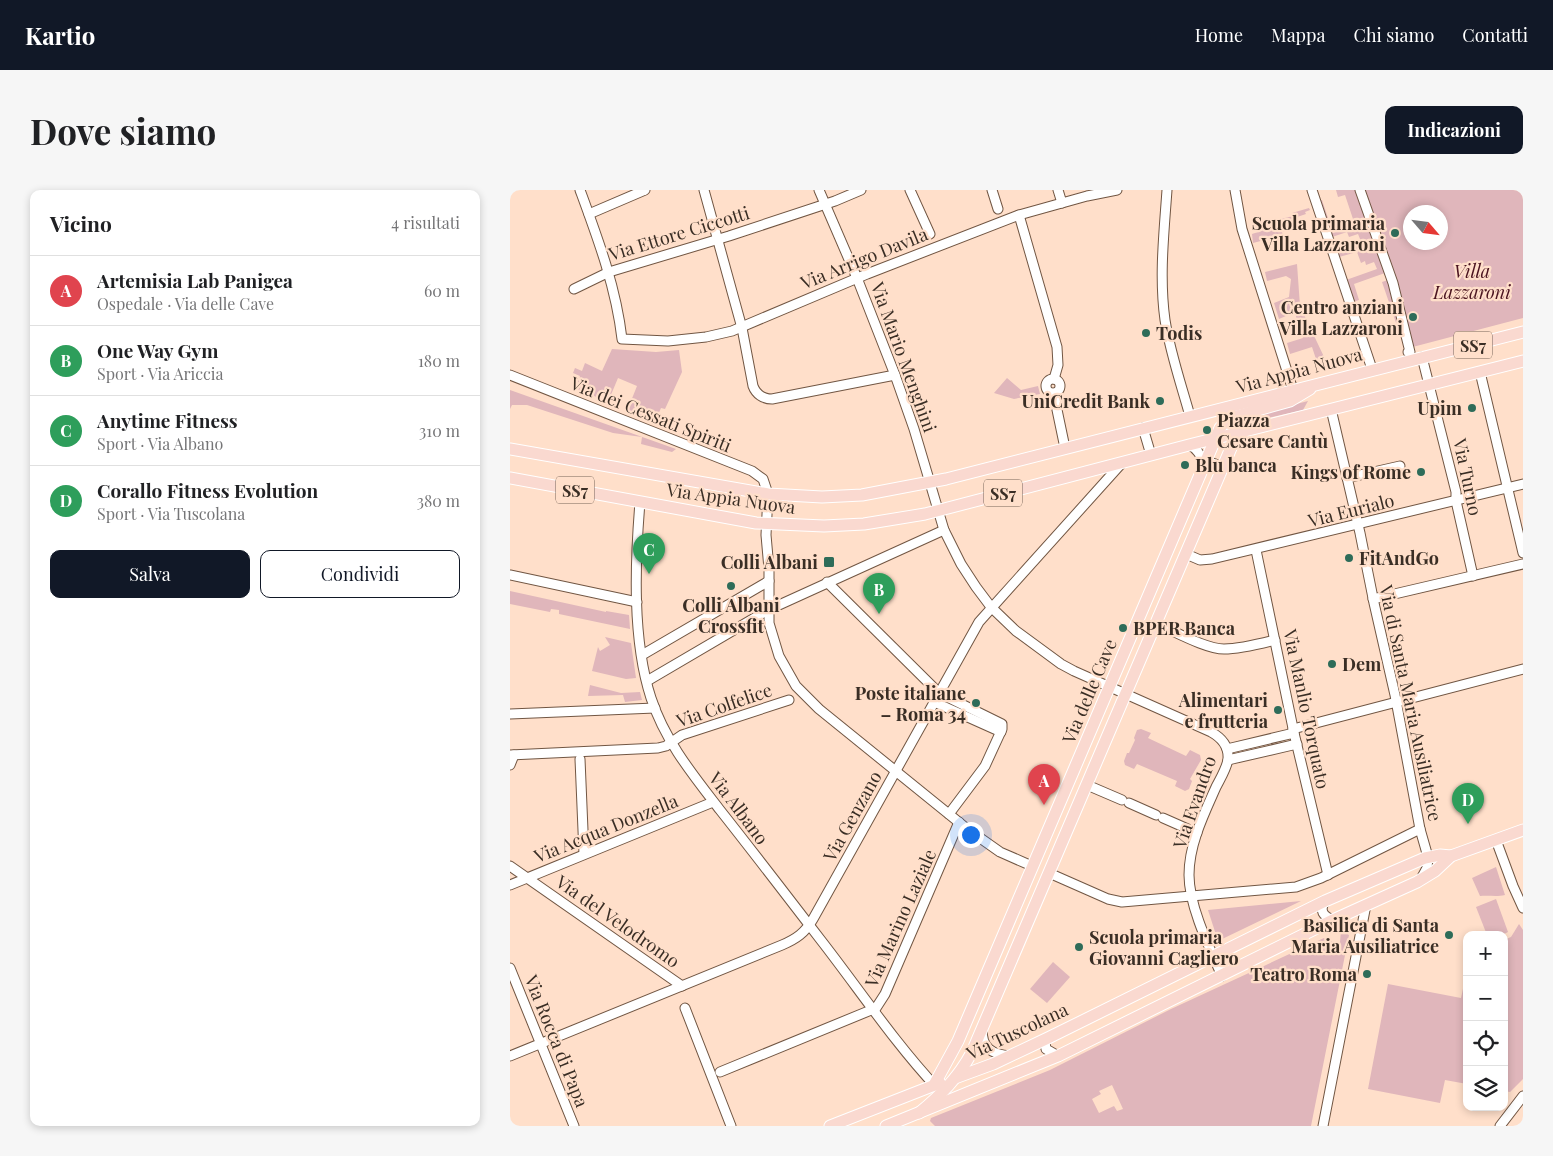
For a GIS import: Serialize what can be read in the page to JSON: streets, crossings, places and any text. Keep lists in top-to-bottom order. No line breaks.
{"streets":{"main road":["SS7","Via Appia Nuova","Via delle Cave","Via Tuscolana"],"street":["Via Ettore Ciccotti","Via Arrigo Davila","Via Mario Menghini","Via dei Cessati Spiriti","Via Turno","Via Eurialo","Via di Santa Maria Ausiliatrice","Via Colfelice","Via Manlio Torquato","Via Evandro","Via Albano","Via Genzano","Via Acqua Donzella","Via Marino Laziale","Via del Velodromo","Via Rocca di Papa"]},"crossings":[["Via Ettore Ciccotti","Via Arrigo Davila"],["Via Ettore Ciccotti","Via Mario Menghini"],["Via Arrigo Davila","Via Mario Menghini"],["Via Mario Menghini","Via Appia Nuova"],["Via Mario Menghini","Via delle Cave"],["Via Mario Menghini","Via Evandro"],["Via Mario Menghini","Via Genzano"],["Via Appia Nuova","Via dei Cessati Spiriti"],["Via Appia Nuova","Via Turno"],["Via Appia Nuova","Via delle Cave"],["Via Appia Nuova","Via di Santa Maria Ausiliatrice"],["Via Appia Nuova","Via Albano"],["Via Appia Nuova","Via Genzano"],["Via Turno","Via Eurialo"],["Via Eurialo","Via delle Cave"],["Via Eurialo","Via di Santa Maria Ausiliatrice"],["Via Eurialo","Via Manlio Torquato"],["Via delle Cave","Via Albano"],["Via delle Cave","Via Tuscolana"],["Via di Santa Maria Ausiliatrice","Via Tuscolana"],["Via Colfelice","Via Albano"],["Via Evandro","Via Tuscolana"],["Via Albano","Via Genzano"],["Via Albano","Via Acqua Donzella"],["Via Albano","Via Marino Laziale"],["Via Albano","Via Tuscolana"],["Via Genzano","Via del Velodromo"],["Via Genzano","Via Rocca di Papa"],["Via Acqua Donzella","Via del Velodromo"]],"parks":["Villa Lazzaroni"],"places":{"other":["Scuola primaria Villa Lazzaroni","Centro anziani Villa Lazzaroni","Todis","UniCredit Bank","Upim","Piazza Cesare Cantù","Blu banca","Kings of Rome","FitAndGo","Colli Albani Crossfit","BPER Banca","Dem","Poste italiane – Roma 34","Alimentari e frutteria","Basilica di Santa Maria Ausiliatrice","Scuola primaria Giovanni Cagliero","Teatro Roma"],"transit":["Colli Albani"]},"north":"bottom right","page":{"header":"Kartio","nav":["Home","Mappa","Chi siamo","Contatti"],"buttons":["Indicazioni",["Salva","Condividi"]],"title":"Dove siamo","heading":["Vicino","4 risultati"],"list":[{"mark":"A","name":"Artemisia Lab Panigea","note":"Ospedale · Via delle Cave","value":"60 m"},{"mark":"B","name":"One Way Gym","note":"Sport · Via Ariccia","value":"180 m"},{"mark":"C","name":"Anytime Fitness","note":"Sport · Via Albano","value":"310 m"},{"mark":"D","name":"Corallo Fitness Evolution","note":"Sport · Via Tuscolana","value":"380 m"}],"pins":["C","B","A","D"],"map_buttons":["+","−"]}}
